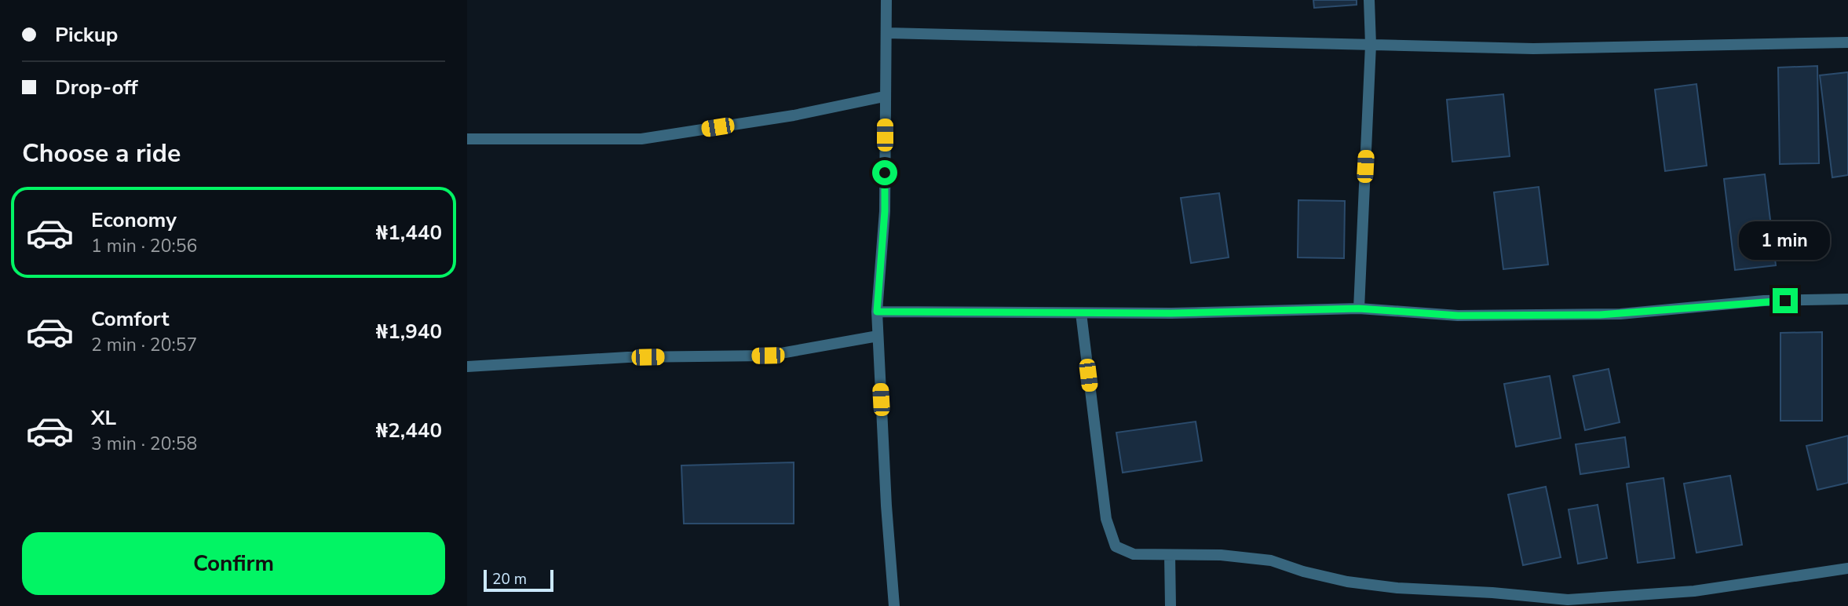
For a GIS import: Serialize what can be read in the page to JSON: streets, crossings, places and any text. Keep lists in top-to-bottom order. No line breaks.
{"scale_bar":"20 m","page":{"banner":["Pickup","Drop-off"],"heading":"Choose a ride","list":[{"name":"Economy","note":"1 min · 20:56","value":"₦1,440"},{"name":"Comfort","note":"2 min · 20:57","value":"₦1,940"},{"name":"XL","note":"3 min · 20:58","value":"₦2,440"}],"bubble":"1 min","buttons":"Confirm","scale":"20 m"}}
